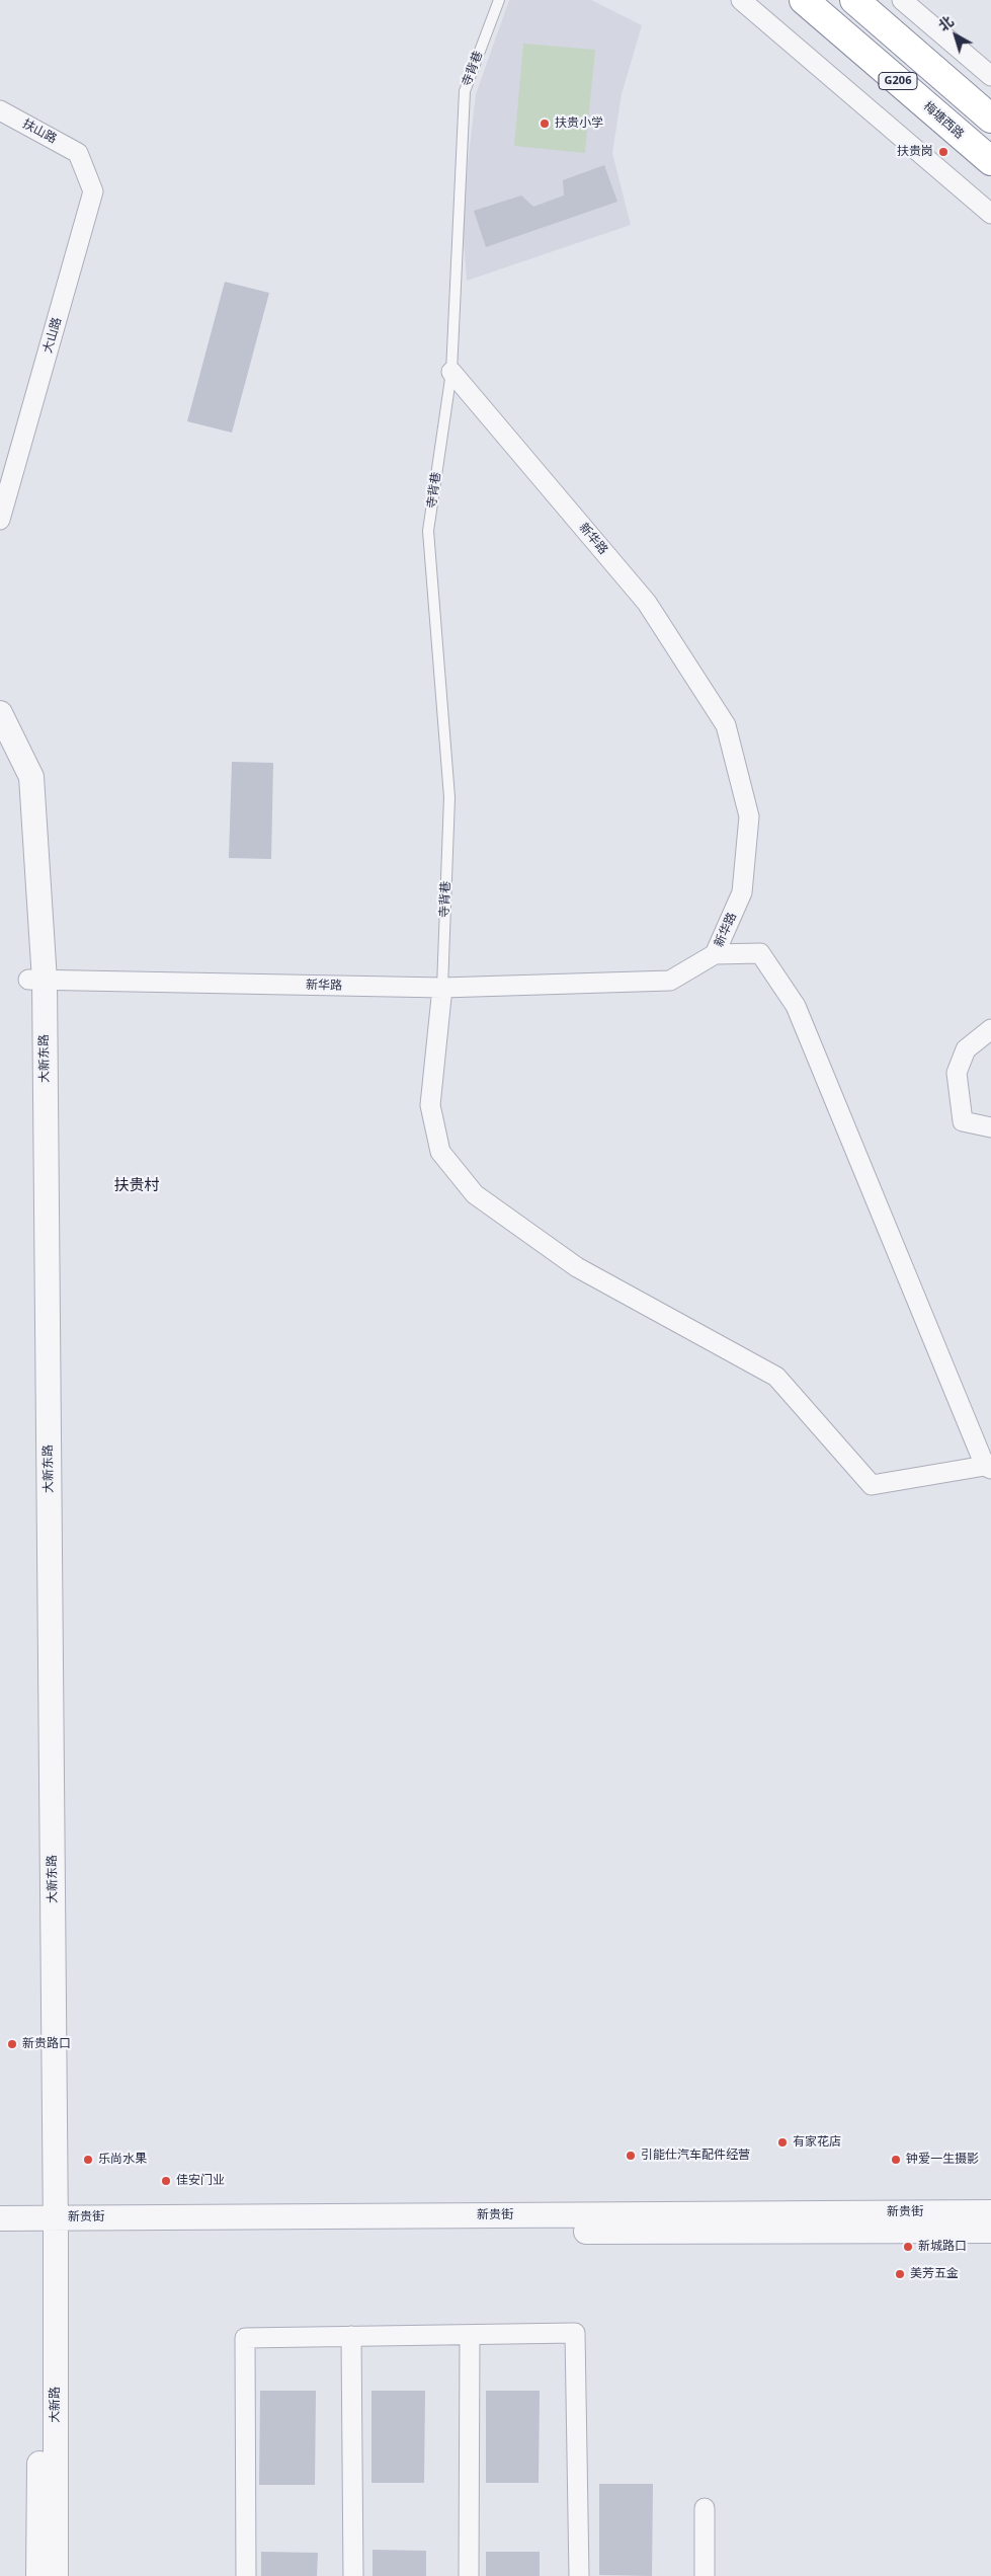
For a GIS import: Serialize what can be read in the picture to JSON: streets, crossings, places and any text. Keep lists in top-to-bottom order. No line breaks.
{"streets":{"highway":["G206","梅塘西路"],"street":["扶山路","大山路","新华路","大新东路","新贵街","大新路"],"lane":["寺背巷"]},"crossings":[["寺背巷","新华路"],["扶山路","大山路"],["新华路","大新东路"],["大新东路","新贵街"],["大新东路","大新路"],["新贵街","大新路"]],"districts":["扶贵村"],"places":["扶贵小学","扶贵岗","新贵路口","有家花店","引能仕汽车配件经营","乐尚水果","钟爱一生摄影","佳安门业","新城路口","美芳五金"],"north":"top left"}
